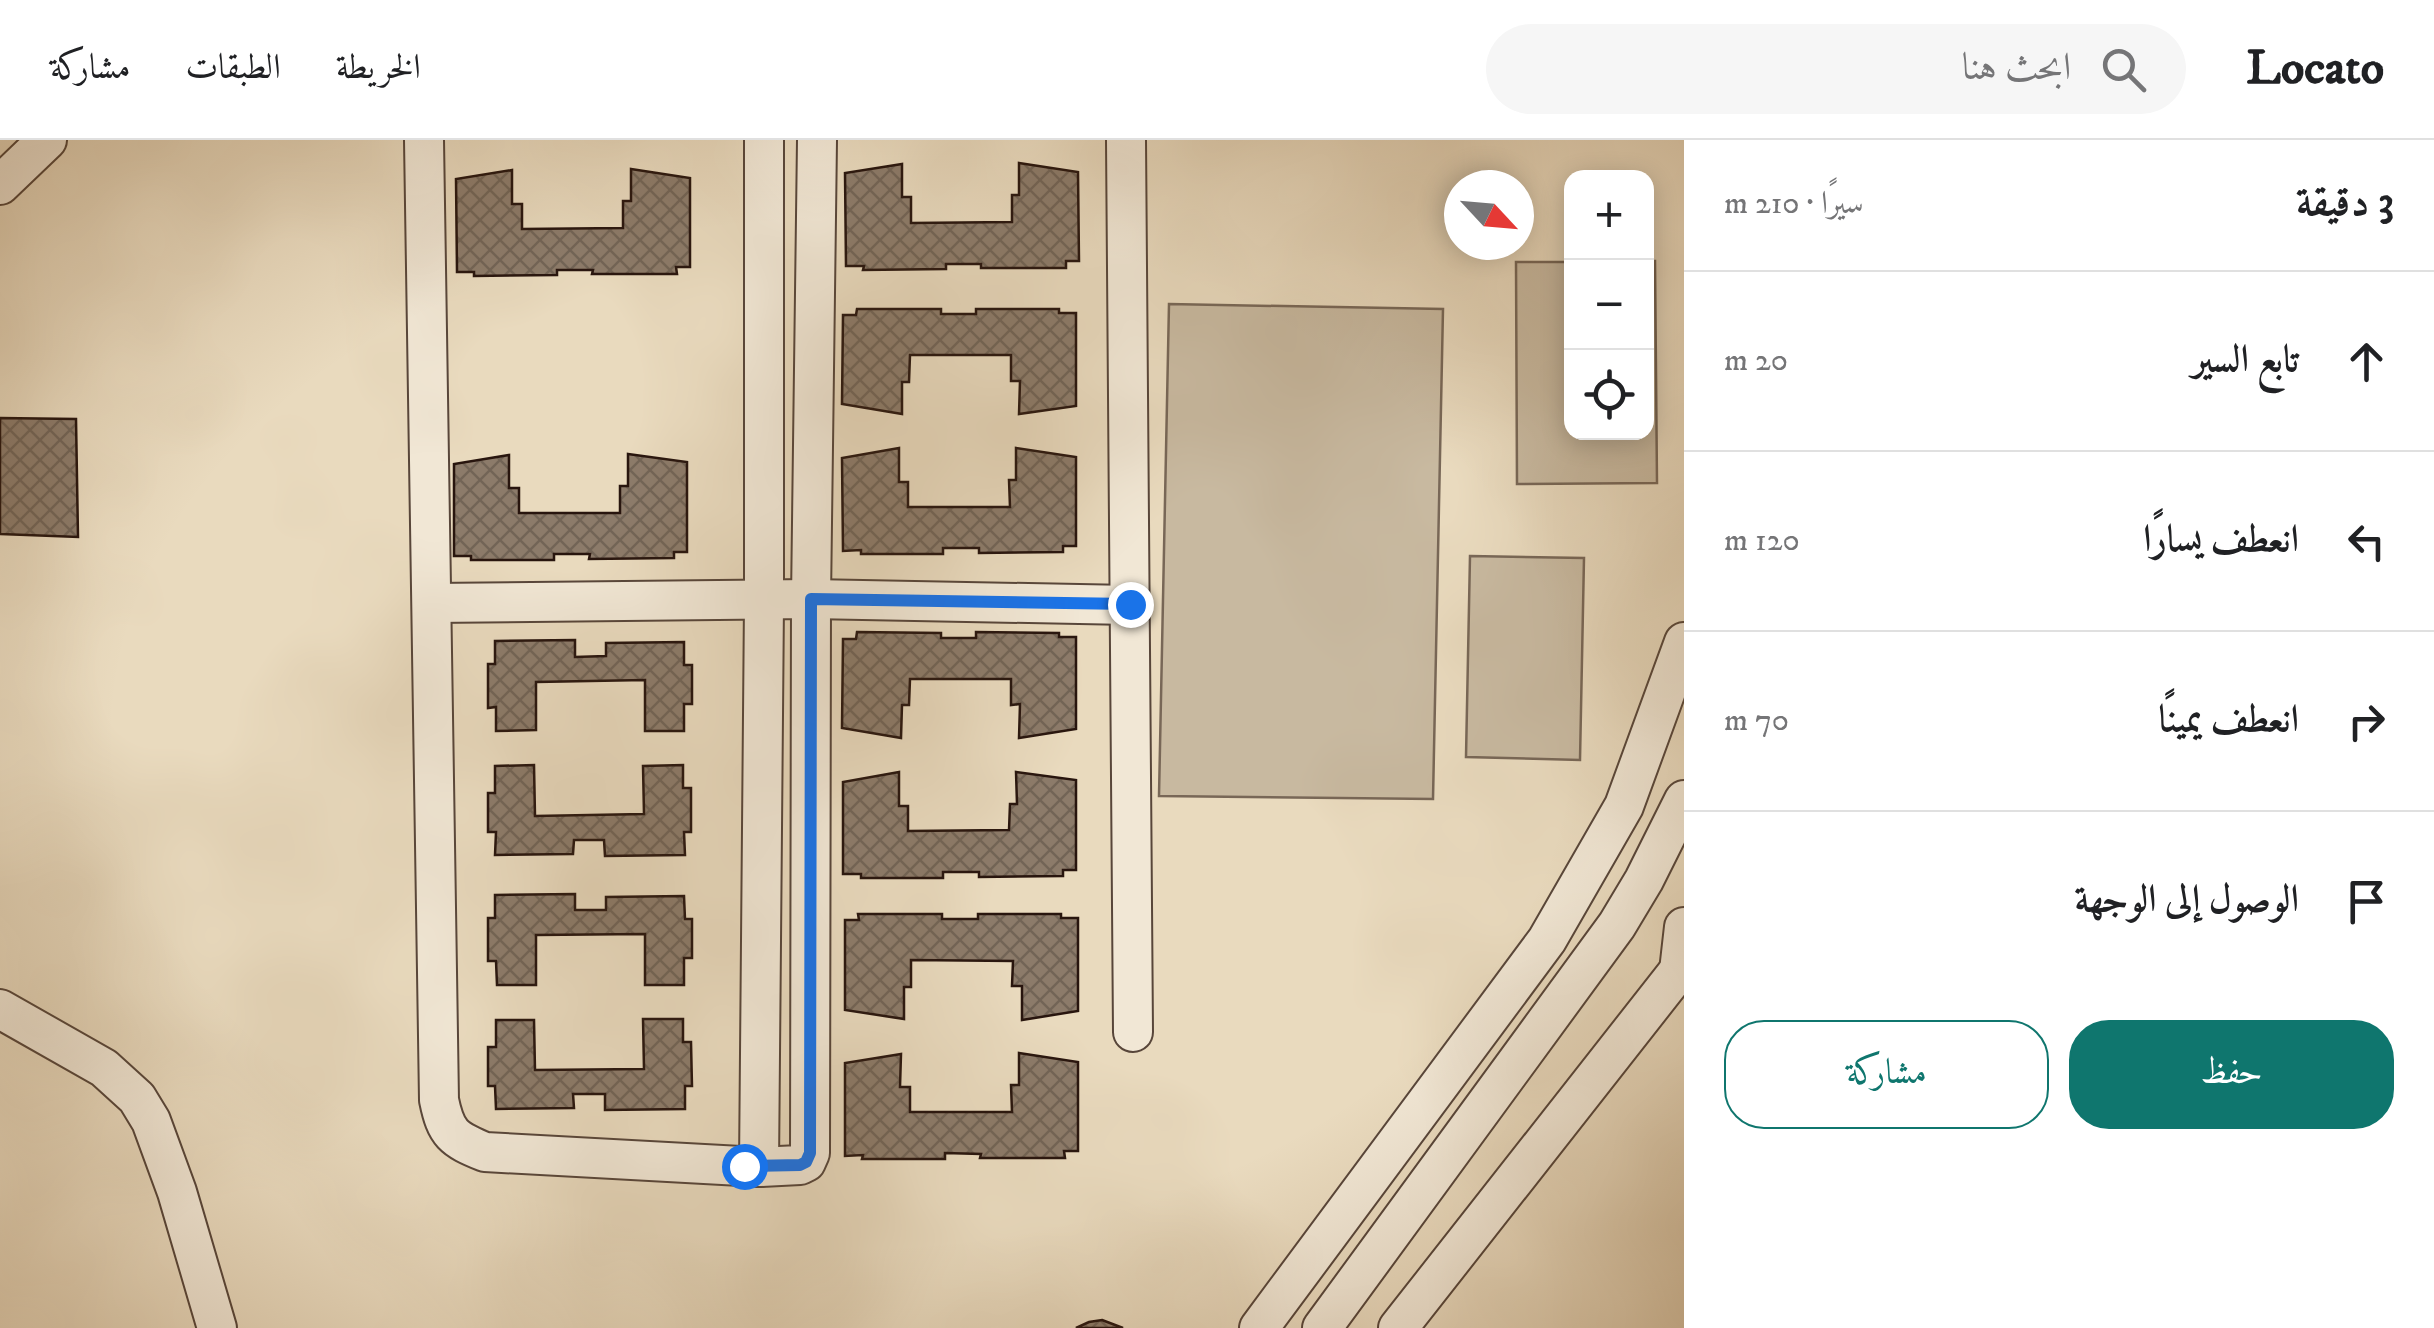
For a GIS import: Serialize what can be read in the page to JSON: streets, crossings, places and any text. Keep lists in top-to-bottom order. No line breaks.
{"north":"bottom right","page":{"header":"Locato","search":"ابحث هنا","nav":["الخريطة","الطبقات","مشاركة"],"heading":["3 دقيقة","سيرًا · 210 m"],"map_buttons":["+","−"],"list":[["تابع السير","20 m"],["انعطف يسارًا","120 m"],["انعطف يمينًا","70 m"],"الوصول إلى الوجهة"],"buttons":["حفظ","مشاركة"]}}
